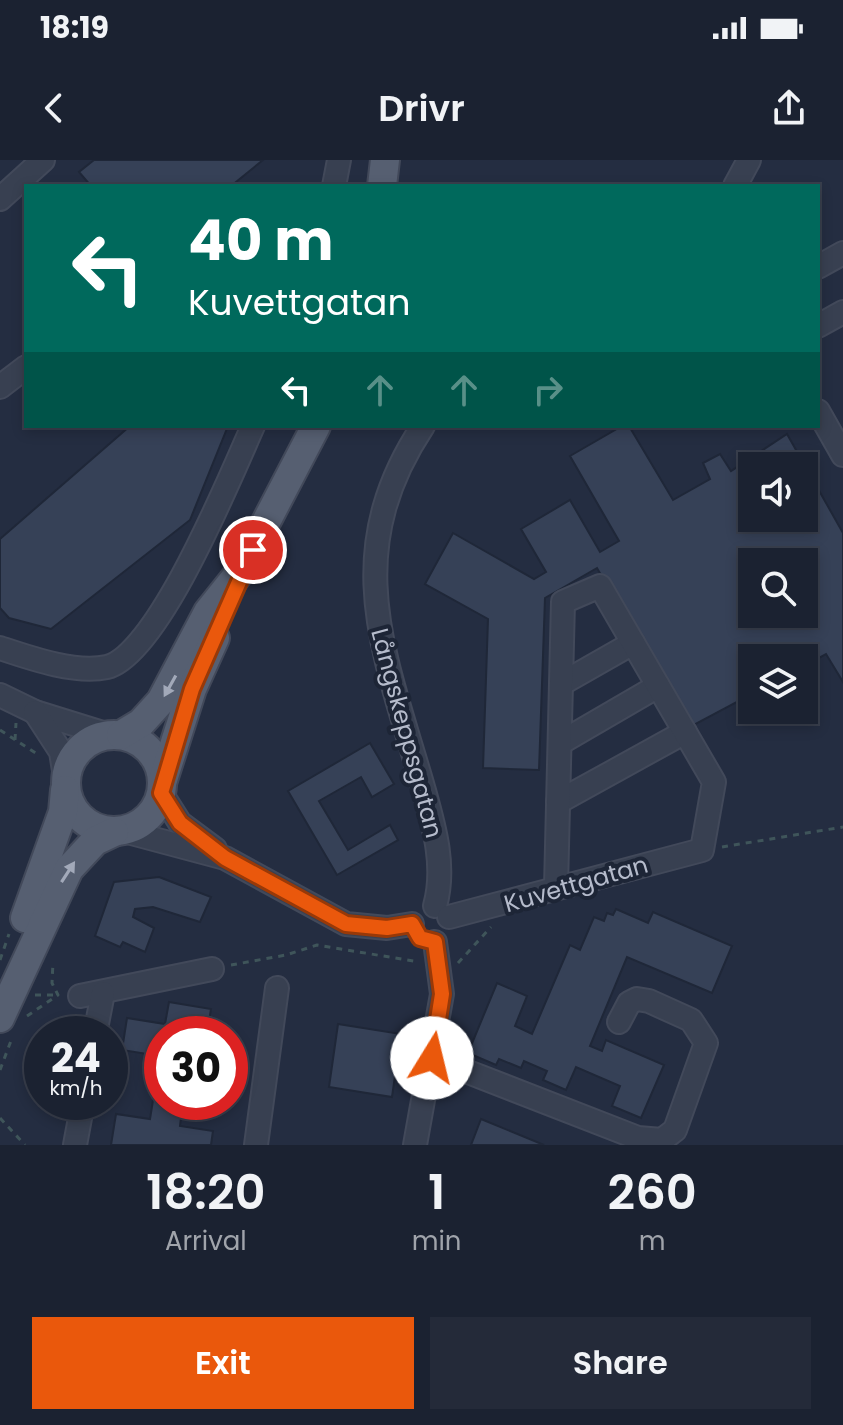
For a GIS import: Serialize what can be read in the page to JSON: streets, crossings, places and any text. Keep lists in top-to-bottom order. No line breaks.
{"streets":{"street":["Långskeppsgatan","Kuvettgatan"]},"crossings":[["Långskeppsgatan","Kuvettgatan"]],"page":{"status":"18:19","header":"Drivr","turn":["40 m","Kuvettgatan"],"speed":"24 km/h","limit":"30","eta":["18:20","Arrival","1","min","260","m"],"buttons":["Exit","Share"]}}
